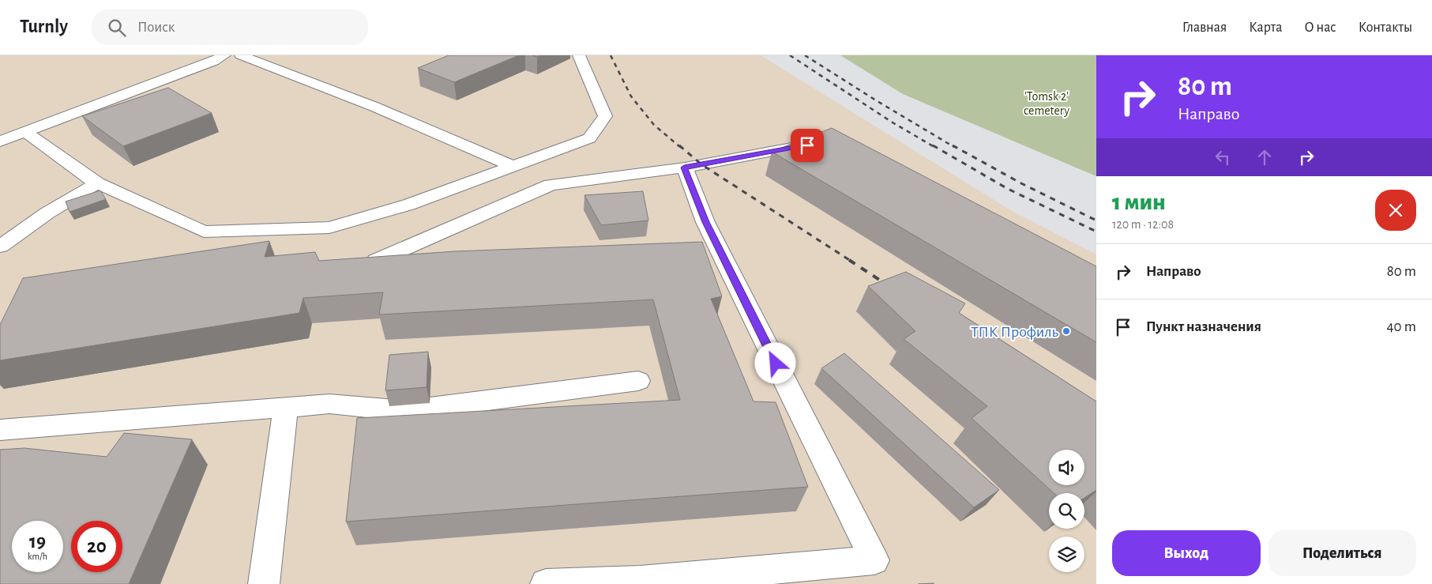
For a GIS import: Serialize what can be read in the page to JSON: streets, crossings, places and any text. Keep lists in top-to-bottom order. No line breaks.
{"parks":["'Tomsk 2' cemetery"],"places":["ТПК Профиль"],"page":{"header":"Turnly","search":"Поиск","nav":["Главная","Карта","О нас","Контакты"],"turn":["80 m","Направо"],"heading":["1 мин","120 m · 12:08"],"list":[{"name":"Направо","value":"80 m"},{"name":"Пункт назначения","value":"40 m"}],"speed":"19 km/h","limit":"20","buttons":["Выход","Поделиться"]}}
